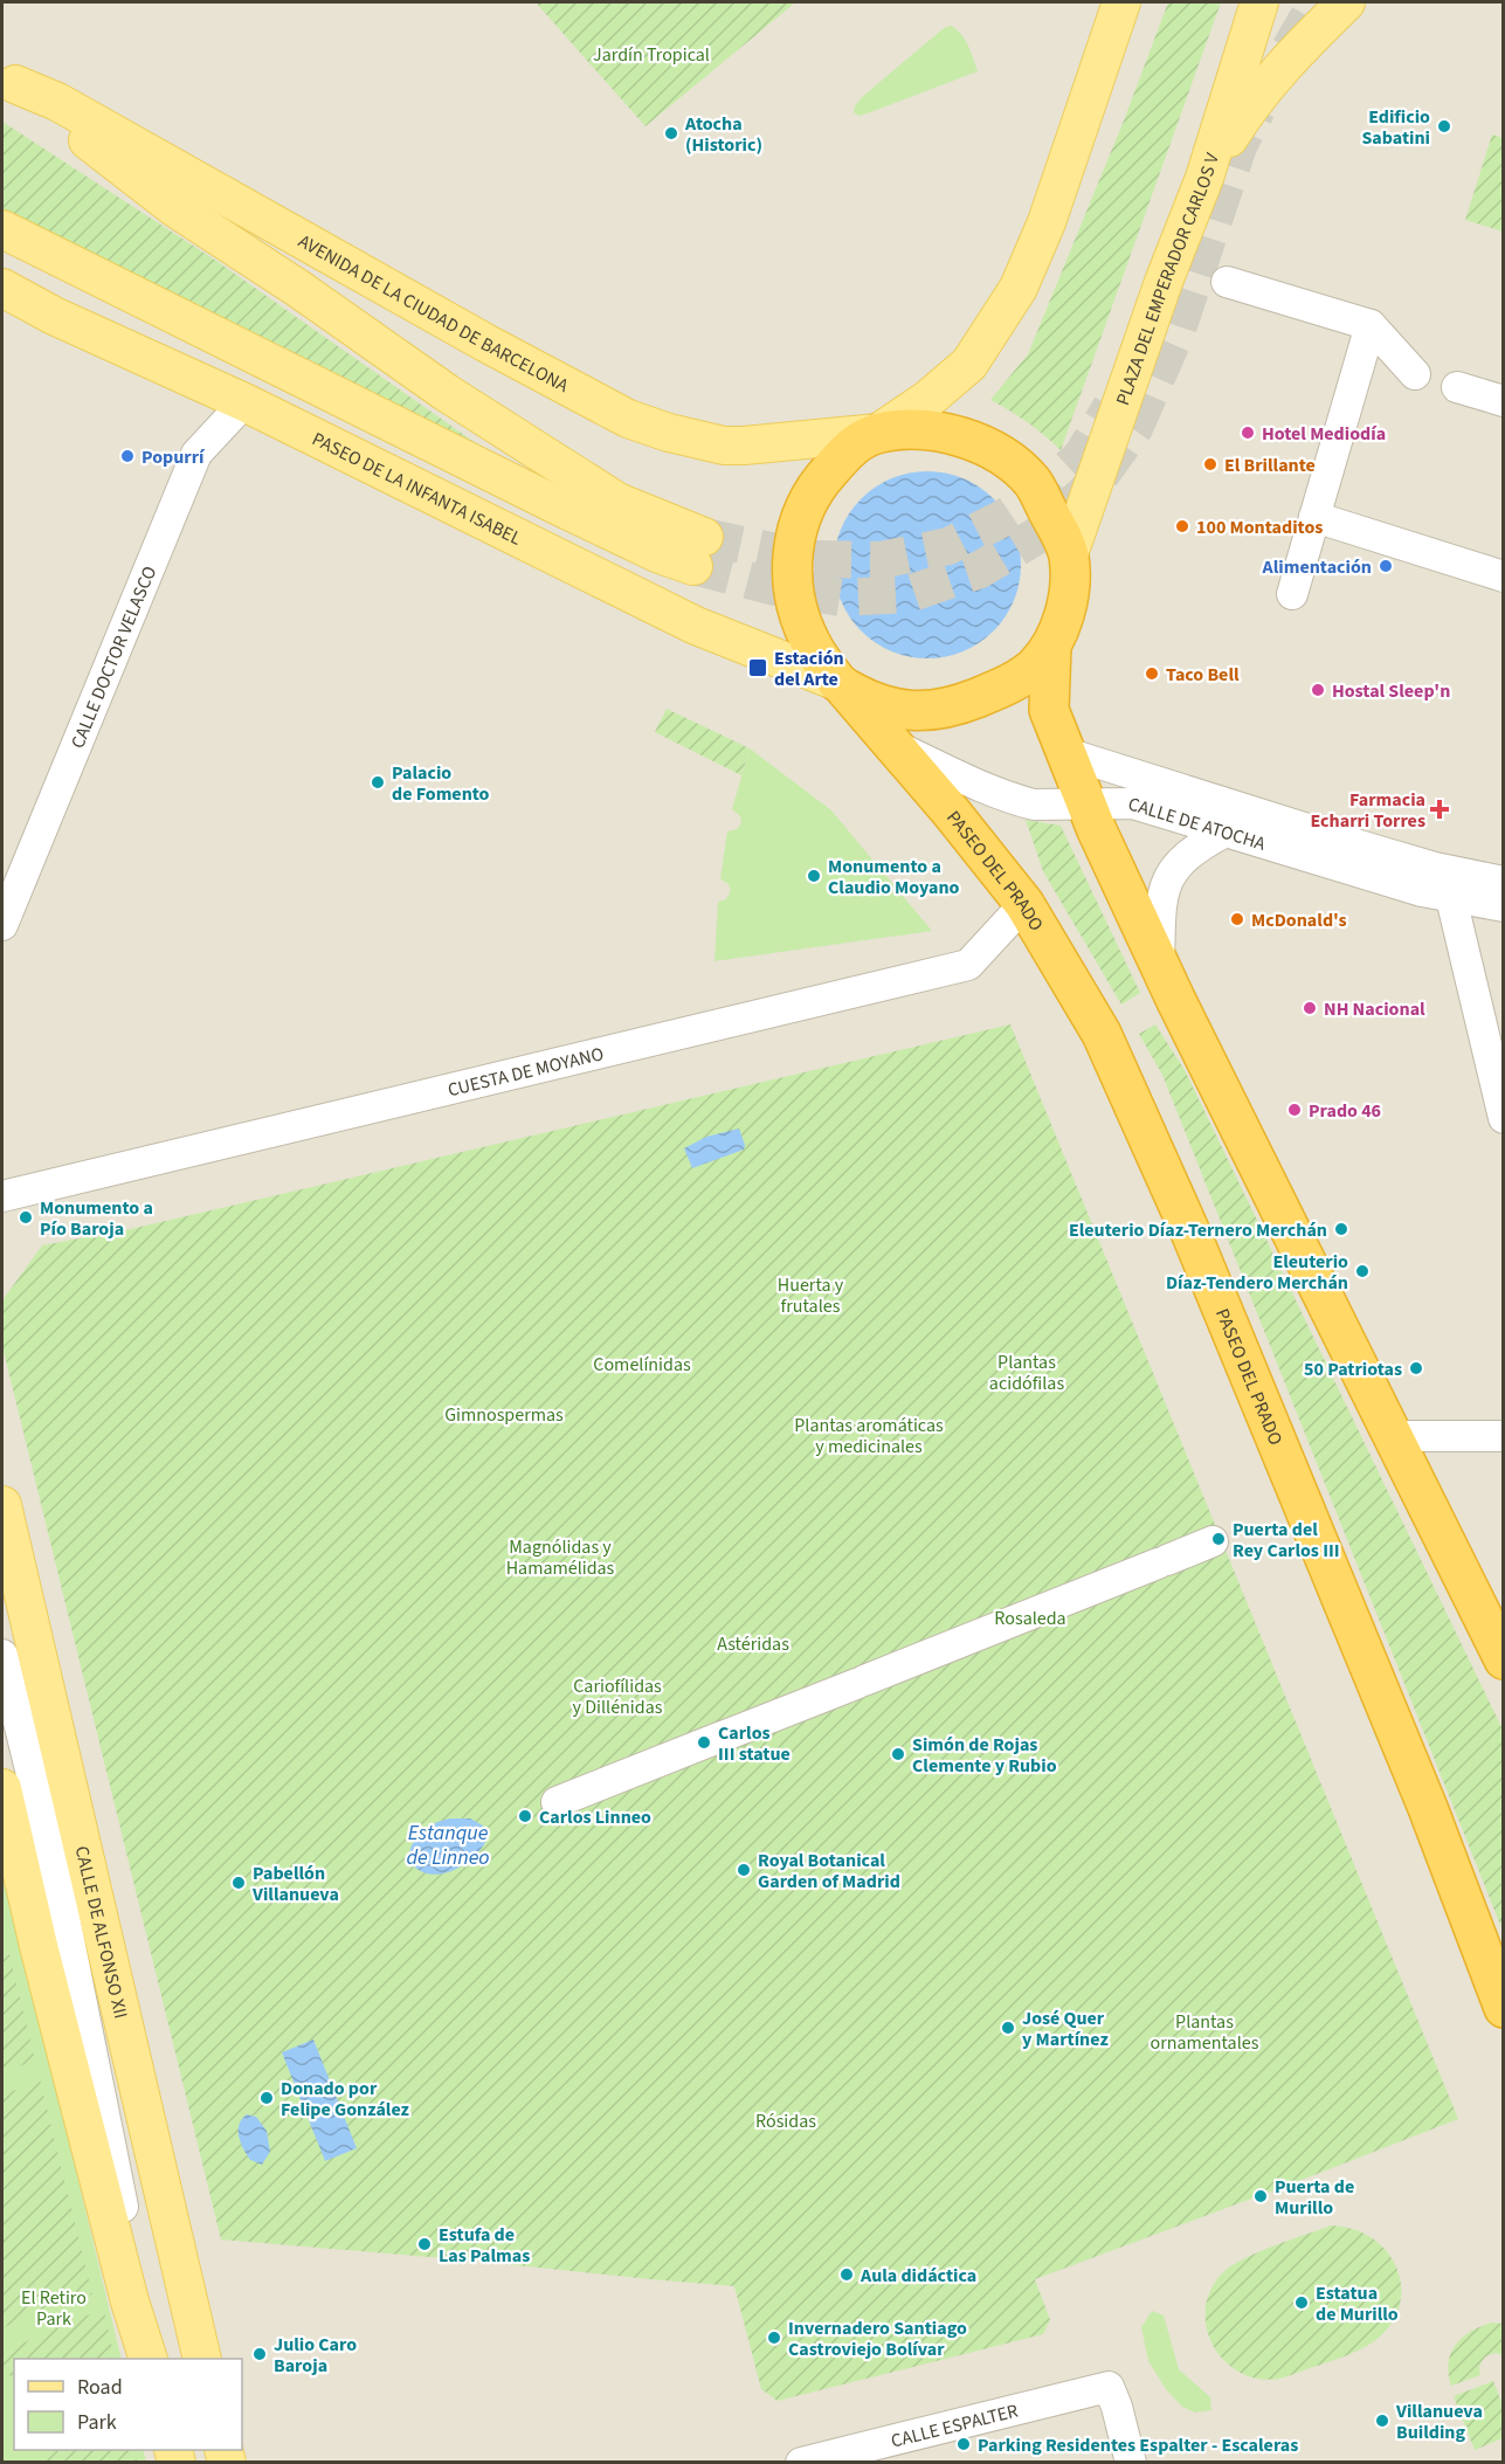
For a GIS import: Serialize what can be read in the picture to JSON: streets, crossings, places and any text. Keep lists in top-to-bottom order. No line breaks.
{"streets":{"highway":["PLAZA DEL EMPERADOR CARLOS V","PASEO DEL PRADO"],"main road":["AVENIDA DE LA CIUDAD DE BARCELONA","PASEO DE LA INFANTA ISABEL","CALLE DE ALFONSO XII"],"street":["CALLE DOCTOR VELASCO","CALLE DE ATOCHA","CUESTA DE MOYANO","CALLE ESPALTER"]},"crossings":[["PLAZA DEL EMPERADOR CARLOS V","AVENIDA DE LA CIUDAD DE BARCELONA"],["PLAZA DEL EMPERADOR CARLOS V","PASEO DE LA INFANTA ISABEL"],["PLAZA DEL EMPERADOR CARLOS V","PASEO DEL PRADO"],["PASEO DE LA INFANTA ISABEL","CALLE DOCTOR VELASCO"],["PASEO DE LA INFANTA ISABEL","PASEO DEL PRADO"],["CALLE DE ATOCHA","PASEO DEL PRADO"],["PASEO DEL PRADO","CUESTA DE MOYANO"]],"water":["Estanque de Linneo"],"parks":["Jardín Tropical","Huerta y frutales","Plantas acidófilas","Comelínidas","Gimnospermas","Plantas aromáticas y medicinales","Magnólidas y Hamamélidas","Rosaleda","Astéridas","Cariofílidas y Dillénidas","Plantas ornamentales","Rósidas","El Retiro Park"],"places":{"other":["Edificio Sabatini","Atocha (Historic)","Hotel Mediodía","Popurrí","El Brillante","100 Montaditos","Alimentación","Taco Bell","Hostal Sleep'n","Palacio de Fomento","Monumento a Claudio Moyano","McDonald's","NH Nacional","Prado 46","Monumento a Pío Baroja","Eleuterio Díaz-Ternero Merchán","Eleuterio Díaz-Tendero Merchán","50 Patriotas","Puerta del Rey Carlos III","Carlos III statue","Simón de Rojas Clemente y Rubio","Carlos Linneo","Royal Botanical Garden of Madrid","Pabellón Villanueva","José Quer y Martínez","Donado por Felipe González","Puerta de Murillo","Estufa de Las Palmas","Aula didáctica","Estatua de Murillo","Invernadero Santiago Castroviejo Bolívar","Julio Caro Baroja","Villanueva Building","Parking Residentes Espalter - Escaleras"],"transit":["Estación del Arte"],"health":["Farmacia Echarri Torres"]},"legend":["Road","Park"]}
